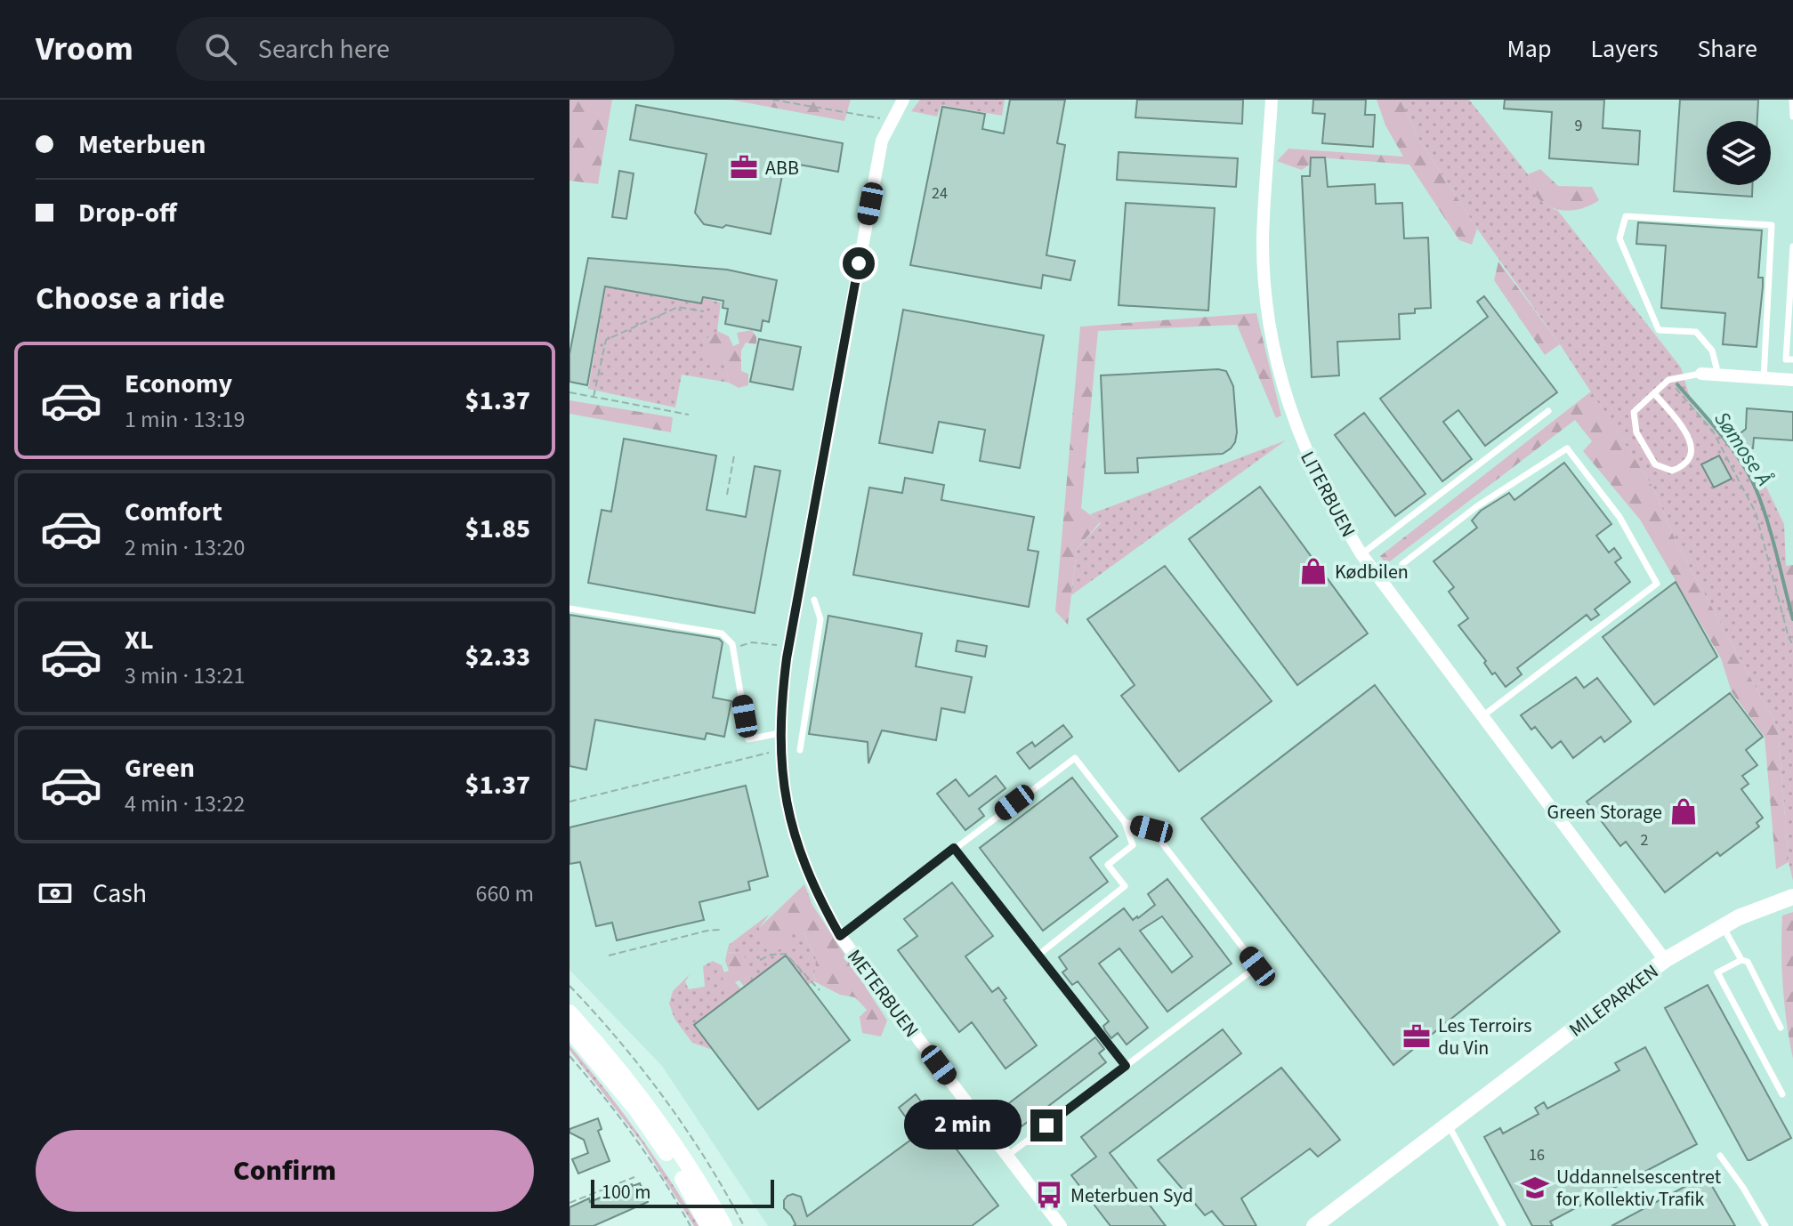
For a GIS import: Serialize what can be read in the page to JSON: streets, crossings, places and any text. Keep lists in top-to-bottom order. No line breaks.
{"streets":{"street":["LITERBUEN","METERBUEN","MILEPARKEN"]},"crossings":[["LITERBUEN","MILEPARKEN"]],"water":["Sømose Å"],"places":{"office":["ABB","Les Terroirs du Vin"],"shop":["Kødbilen","Green Storage"],"school or university":["Uddannelsescentret for Kollektiv Trafik"],"bus stop":["Meterbuen Syd"]},"house_numbers":["9","24","2","16"],"scale_bar":"100 m","page":{"header":"Vroom","search":"Search here","nav":["Map","Layers","Share"],"banner":["Meterbuen","Drop-off"],"heading":"Choose a ride","list":[{"name":"Economy","note":"1 min · 13:19","value":"$1.37"},{"name":"Comfort","note":"2 min · 13:20","value":"$1.85"},{"name":"XL","note":"3 min · 13:21","value":"$2.33"},{"name":"Green","note":"4 min · 13:22","value":"$1.37"}],"pay":["Cash","660 m"],"bubble":"2 min","buttons":"Confirm","scale":"100 m"}}
